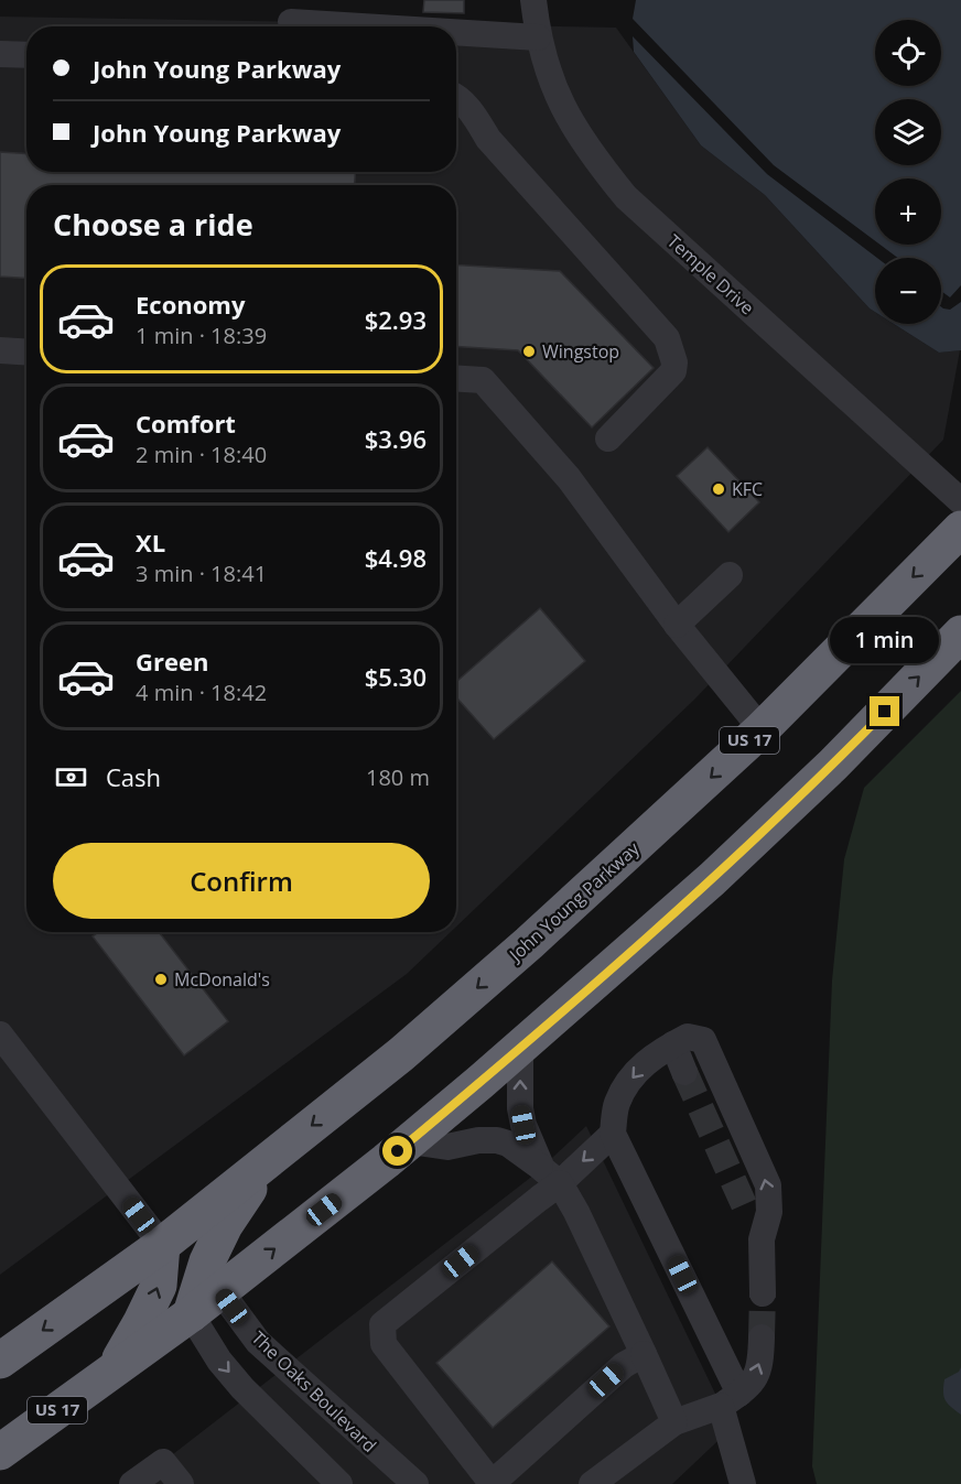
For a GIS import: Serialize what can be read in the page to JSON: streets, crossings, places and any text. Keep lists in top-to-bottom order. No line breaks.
{"streets":{"highway":["US 17","John Young Parkway"],"street":["Temple Drive","The Oaks Boulevard"]},"crossings":[["US 17","John Young Parkway"],["US 17","The Oaks Boulevard"]],"places":["Wingstop","KFC","McDonald's"],"page":{"map_buttons":["+","−"],"banner":["John Young Parkway","John Young Parkway"],"heading":"Choose a ride","list":[{"name":"Economy","note":"1 min · 18:39","value":"$2.93"},{"name":"Comfort","note":"2 min · 18:40","value":"$3.96"},{"name":"XL","note":"3 min · 18:41","value":"$4.98"},{"name":"Green","note":"4 min · 18:42","value":"$5.30"}],"bubble":"1 min","pay":["Cash","180 m"],"buttons":"Confirm"}}
